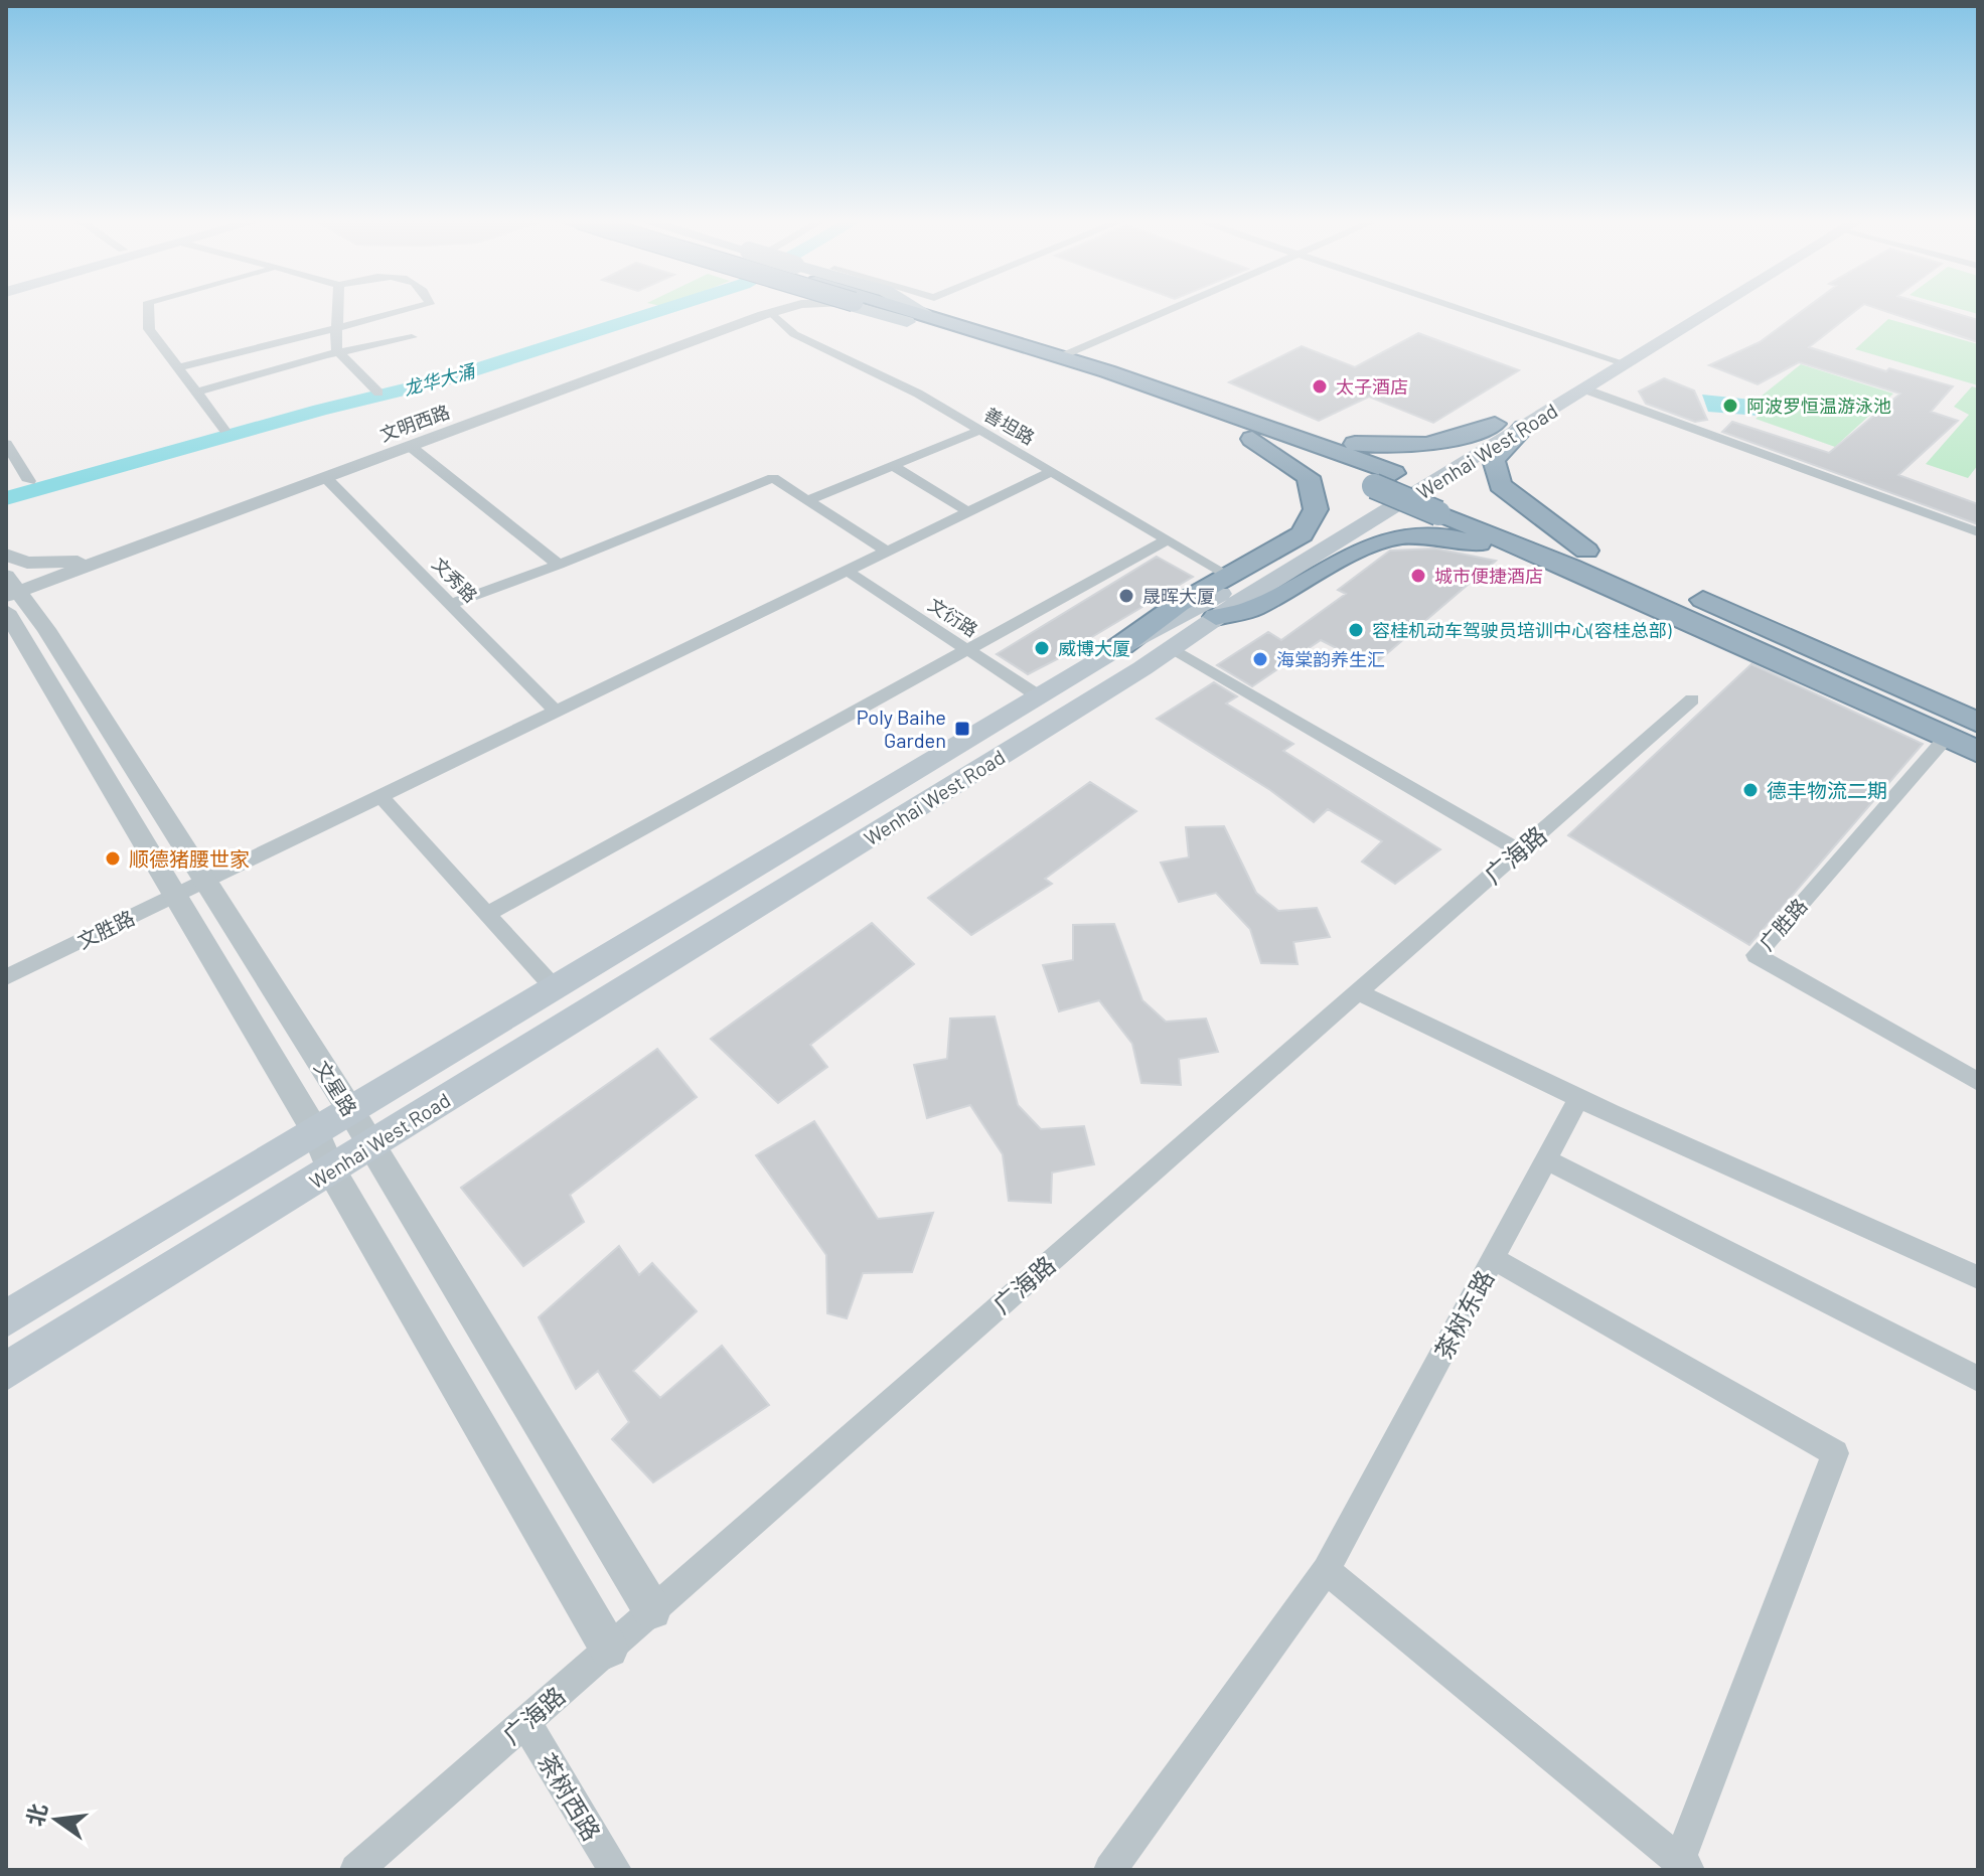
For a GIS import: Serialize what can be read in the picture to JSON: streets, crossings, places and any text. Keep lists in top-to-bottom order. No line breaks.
{"streets":{"main road":["Wenhai West Road"],"street":["文明西路","善坦路","文秀路","文衍路","广海路","广胜路","文胜路","文星路","茶树东路","茶树西路"]},"crossings":[["文明西路","善坦路"],["文明西路","文秀路"],["文明西路","文星路"],["善坦路","文胜路"],["Wenhai West Road","文衍路"],["Wenhai West Road","文星路"],["文秀路","文胜路"],["文衍路","文胜路"],["广海路","文星路"],["广海路","茶树西路"],["文胜路","文星路"]],"water":["龙华大涌"],"places":{"other":["太子酒店","阿波罗恒温游泳池","城市便捷酒店","晟晖大厦","容桂机动车驾驶员培训中心(容桂总部)","威博大厦","海棠韵养生汇","德丰物流二期","顺德猪腰世家"],"transit":["Poly Baihe Garden"]},"north":"left"}
